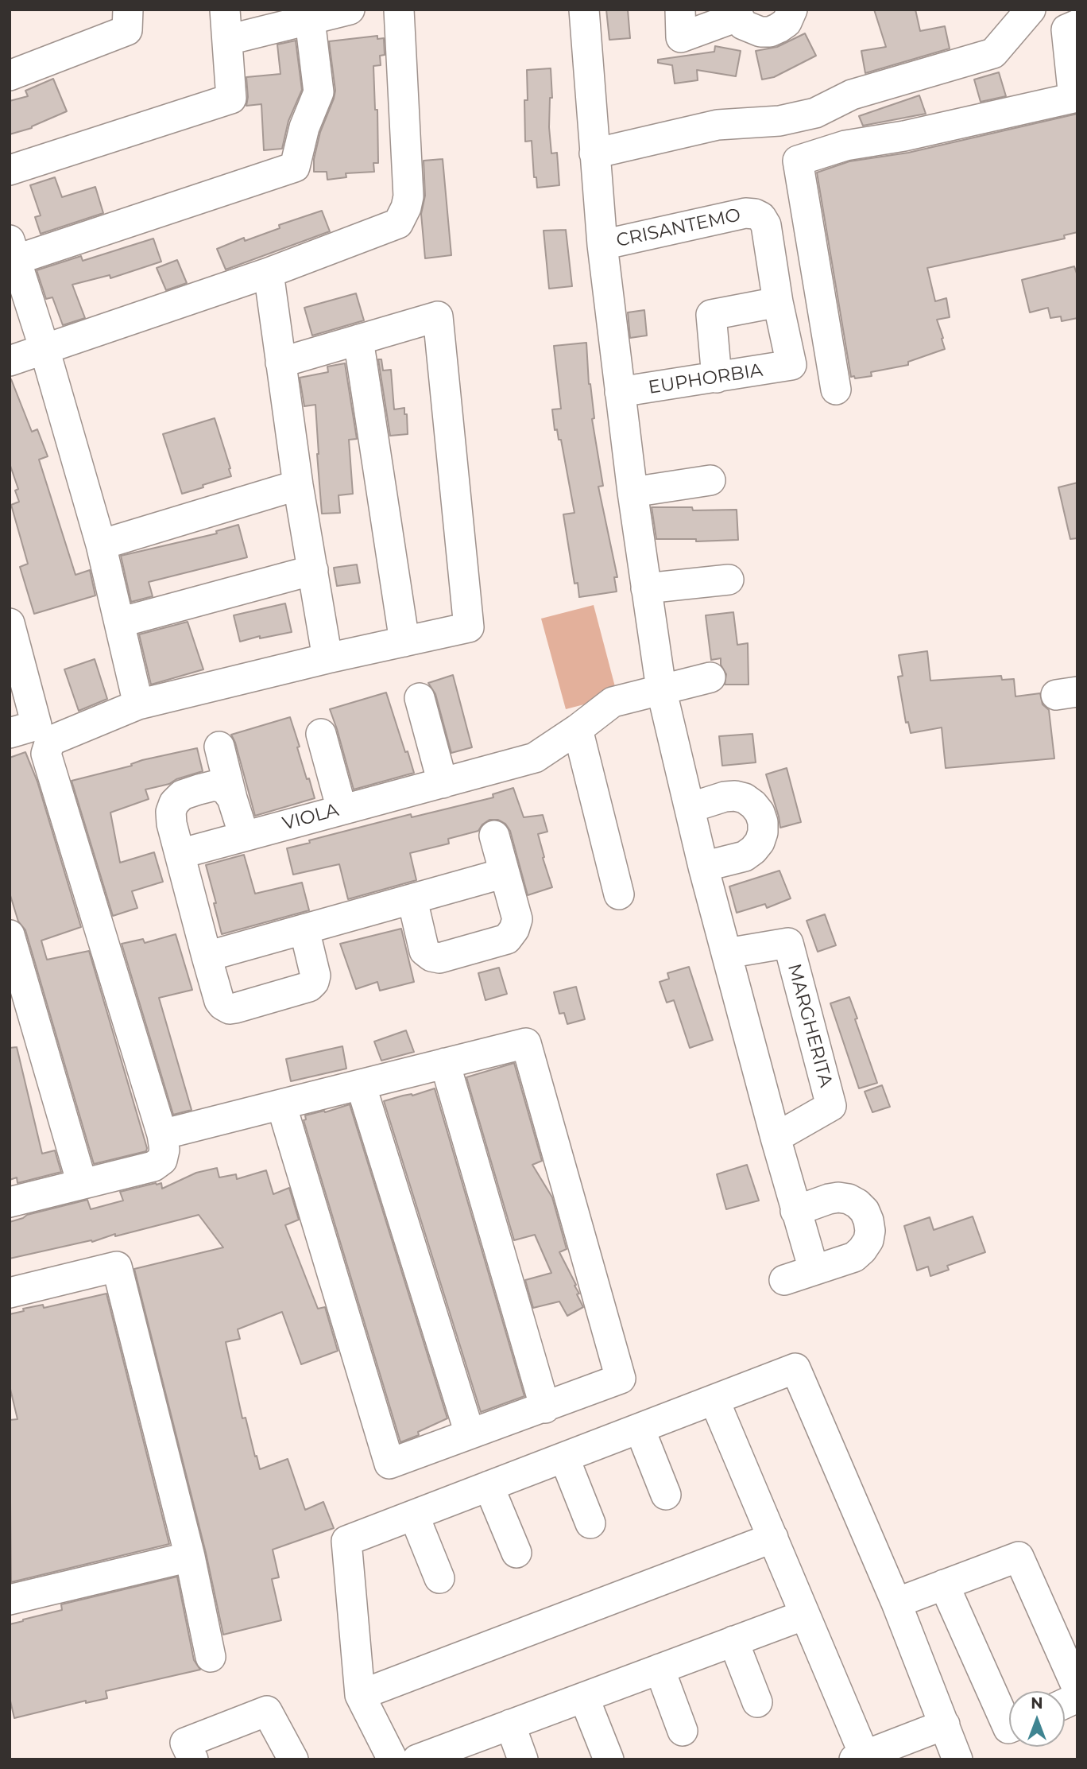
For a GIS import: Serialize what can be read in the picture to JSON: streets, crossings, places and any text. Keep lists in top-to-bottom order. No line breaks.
{"streets":{"street":["CRISANTEMO","EUPHORBIA","VIOLA","MARGHERITA"]},"crossings":[["CRISANTEMO","EUPHORBIA"]],"north":"top"}
